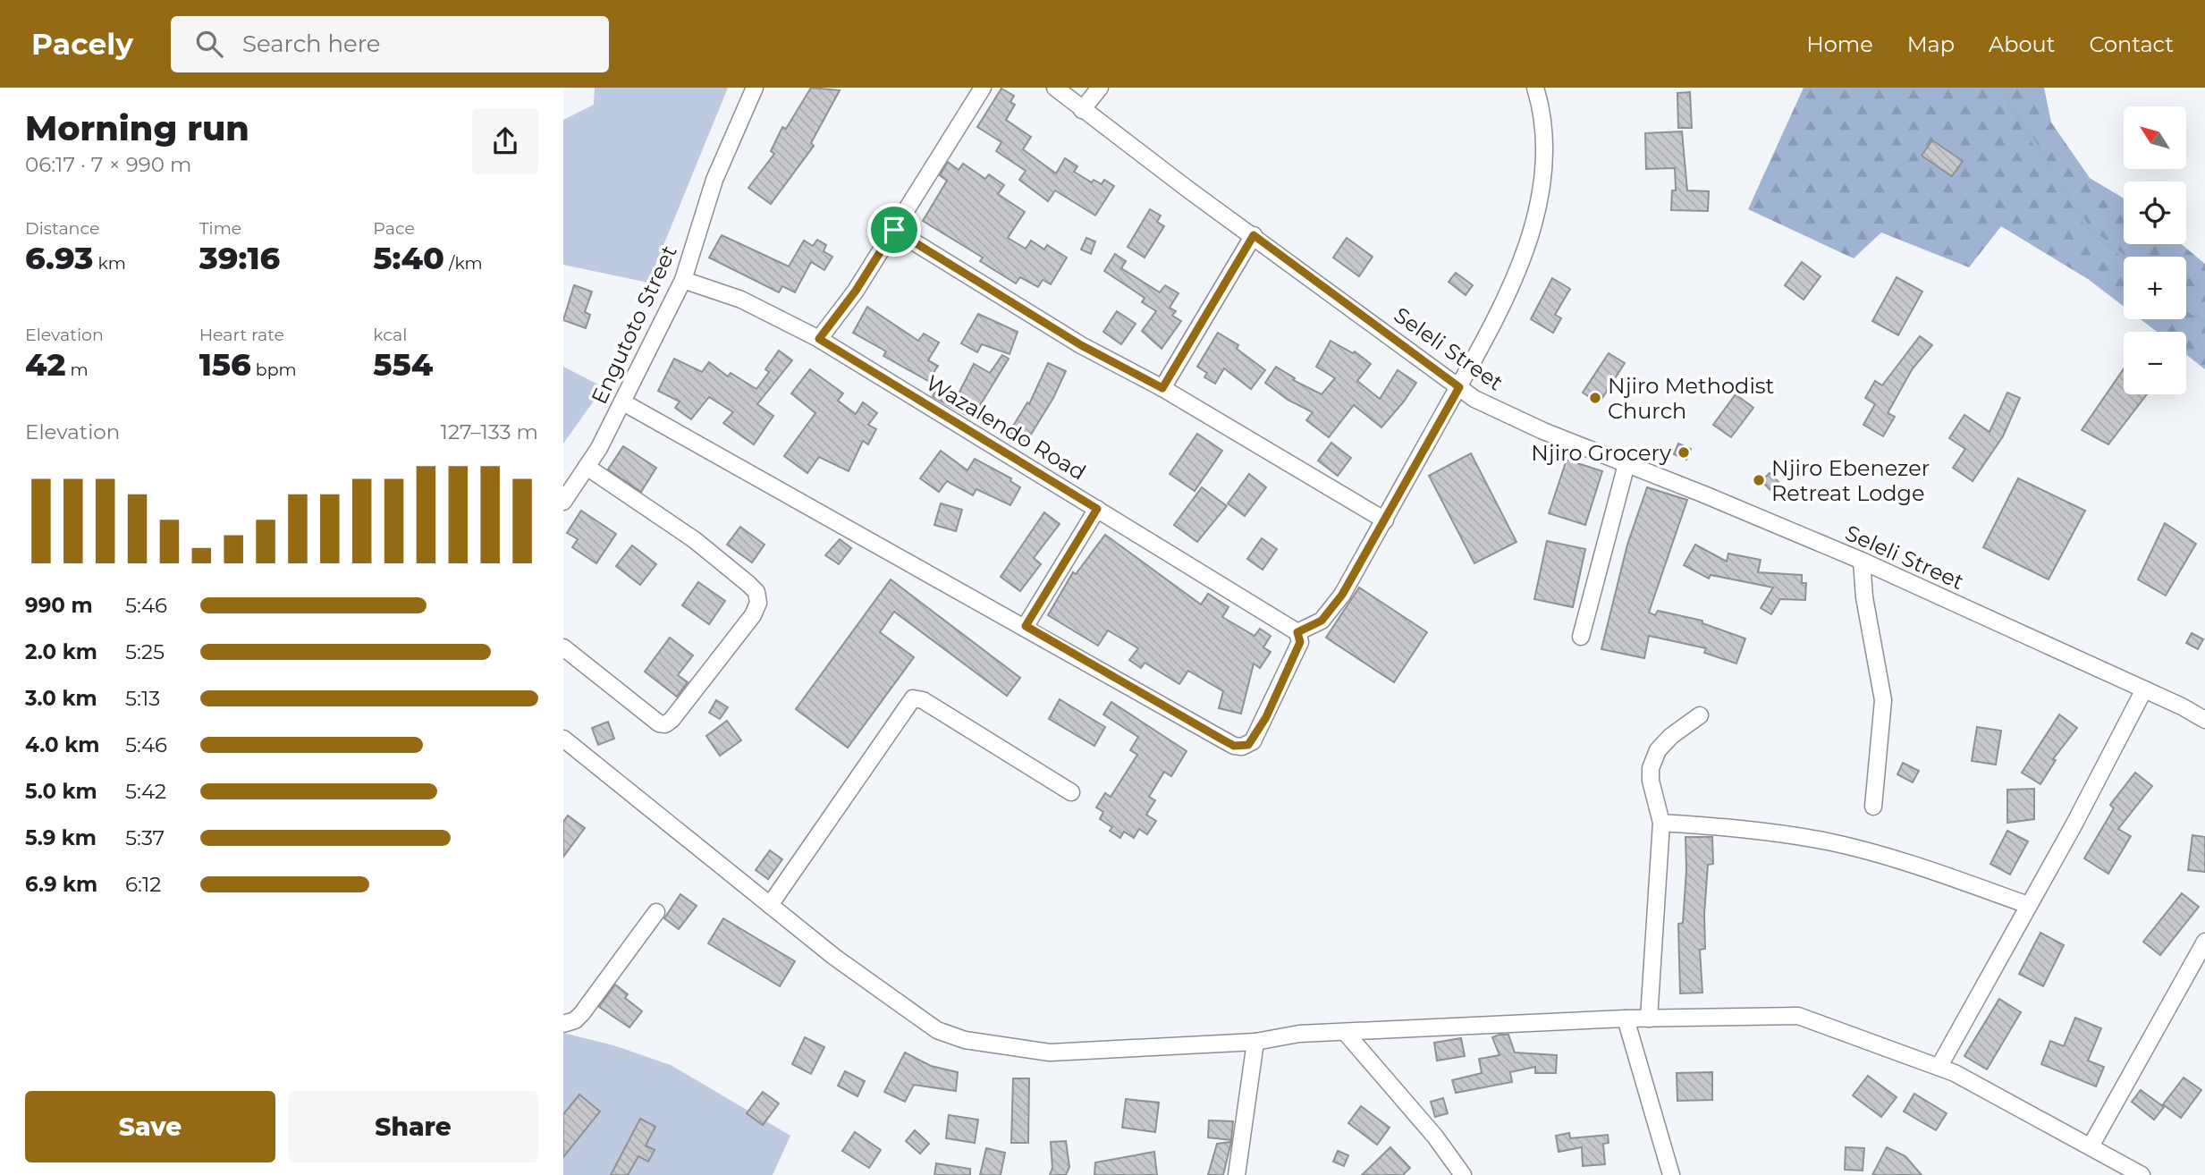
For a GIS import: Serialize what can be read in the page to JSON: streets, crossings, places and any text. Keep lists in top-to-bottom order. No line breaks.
{"streets":{"street":["Engutoto Street","Seleli Street","Wazalendo Road"]},"crossings":[["Engutoto Street","Wazalendo Road"]],"places":["Njiro Methodist Church","Njiro Grocery","Njiro Ebenezer Retreat Lodge"],"north":"top left","page":{"header":"Pacely","search":"Search here","nav":["Home","Map","About","Contact"],"heading":["Morning run","06:17 · 7 × 990 m"],"map_buttons":["+","−"],"stats":[["Distance","6.93 km"],["Time","39:16"],["Pace","5:40 /km"],["Elevation","42 m"],["Heart rate","156 bpm"],["kcal","554"]],"chart":["Elevation","127–133 m"],"list":[{"name":"990 m","note":"5:46"},{"name":"2.0 km","note":"5:25"},{"name":"3.0 km","note":"5:13"},{"name":"4.0 km","note":"5:46"},{"name":"5.0 km","note":"5:42"},{"name":"5.9 km","note":"5:37"},{"name":"6.9 km","note":"6:12"}],"buttons":["Save","Share"]}}
